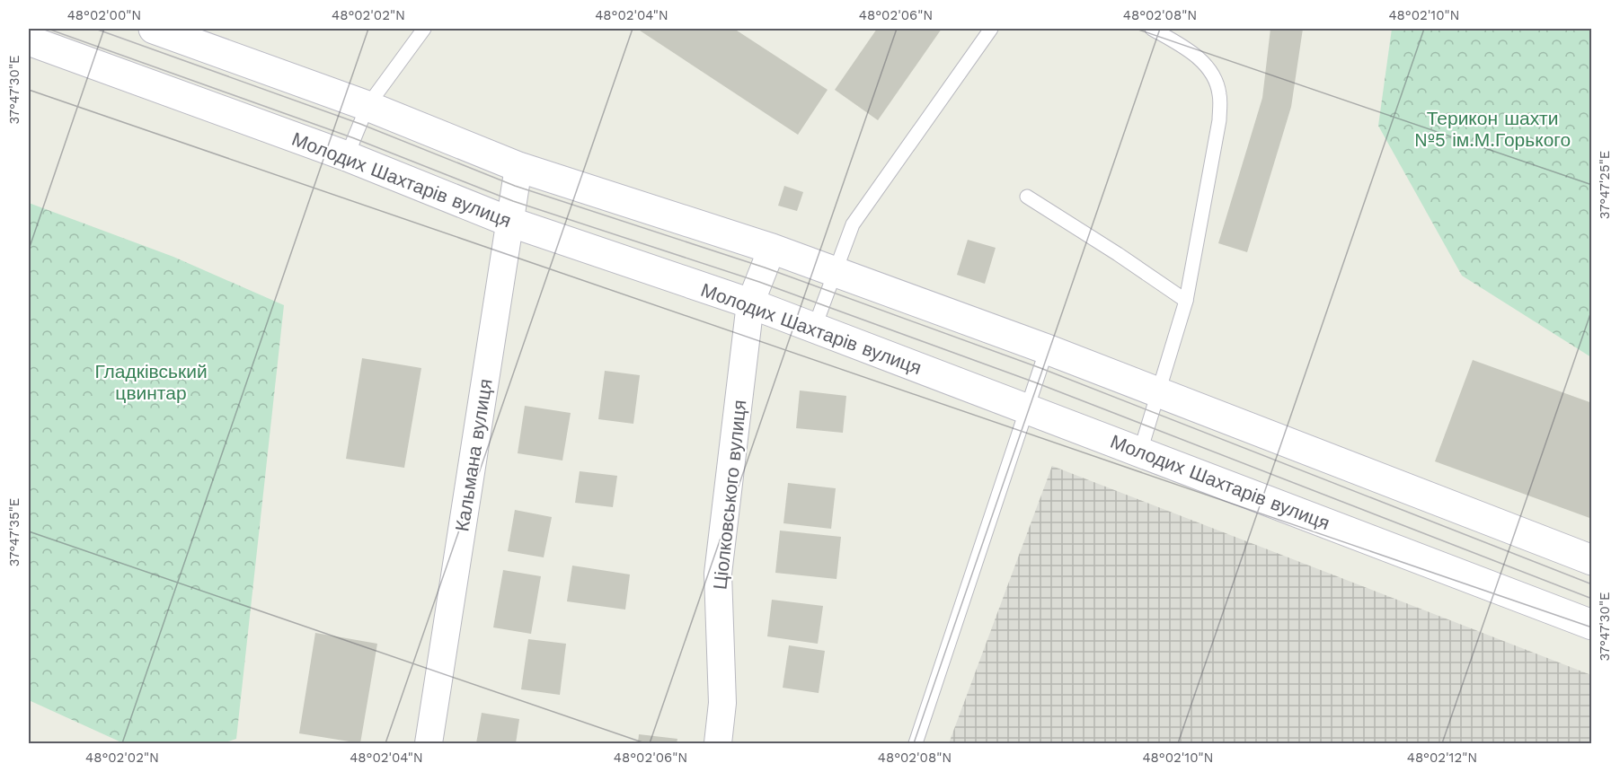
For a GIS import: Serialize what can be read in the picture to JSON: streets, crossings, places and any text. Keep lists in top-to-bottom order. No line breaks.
{"streets":{"main road":["Молодих Шахтарів вулиця"],"street":["Кальмана вулиця","Ціолковського вулиця"]},"crossings":[["Молодих Шахтарів вулиця","Кальмана вулиця"],["Молодих Шахтарів вулиця","Ціолковського вулиця"]],"parks":["Терикон шахти №5 ім.М.Горького","Гладківський цвинтар"],"coordinates":["48°02'00\"N","48°02'02\"N","48°02'04\"N","48°02'06\"N","48°02'08\"N","48°02'10\"N","37°47'30\"E","37°47'25\"E","37°47'35\"E","48°02'12\"N"]}
